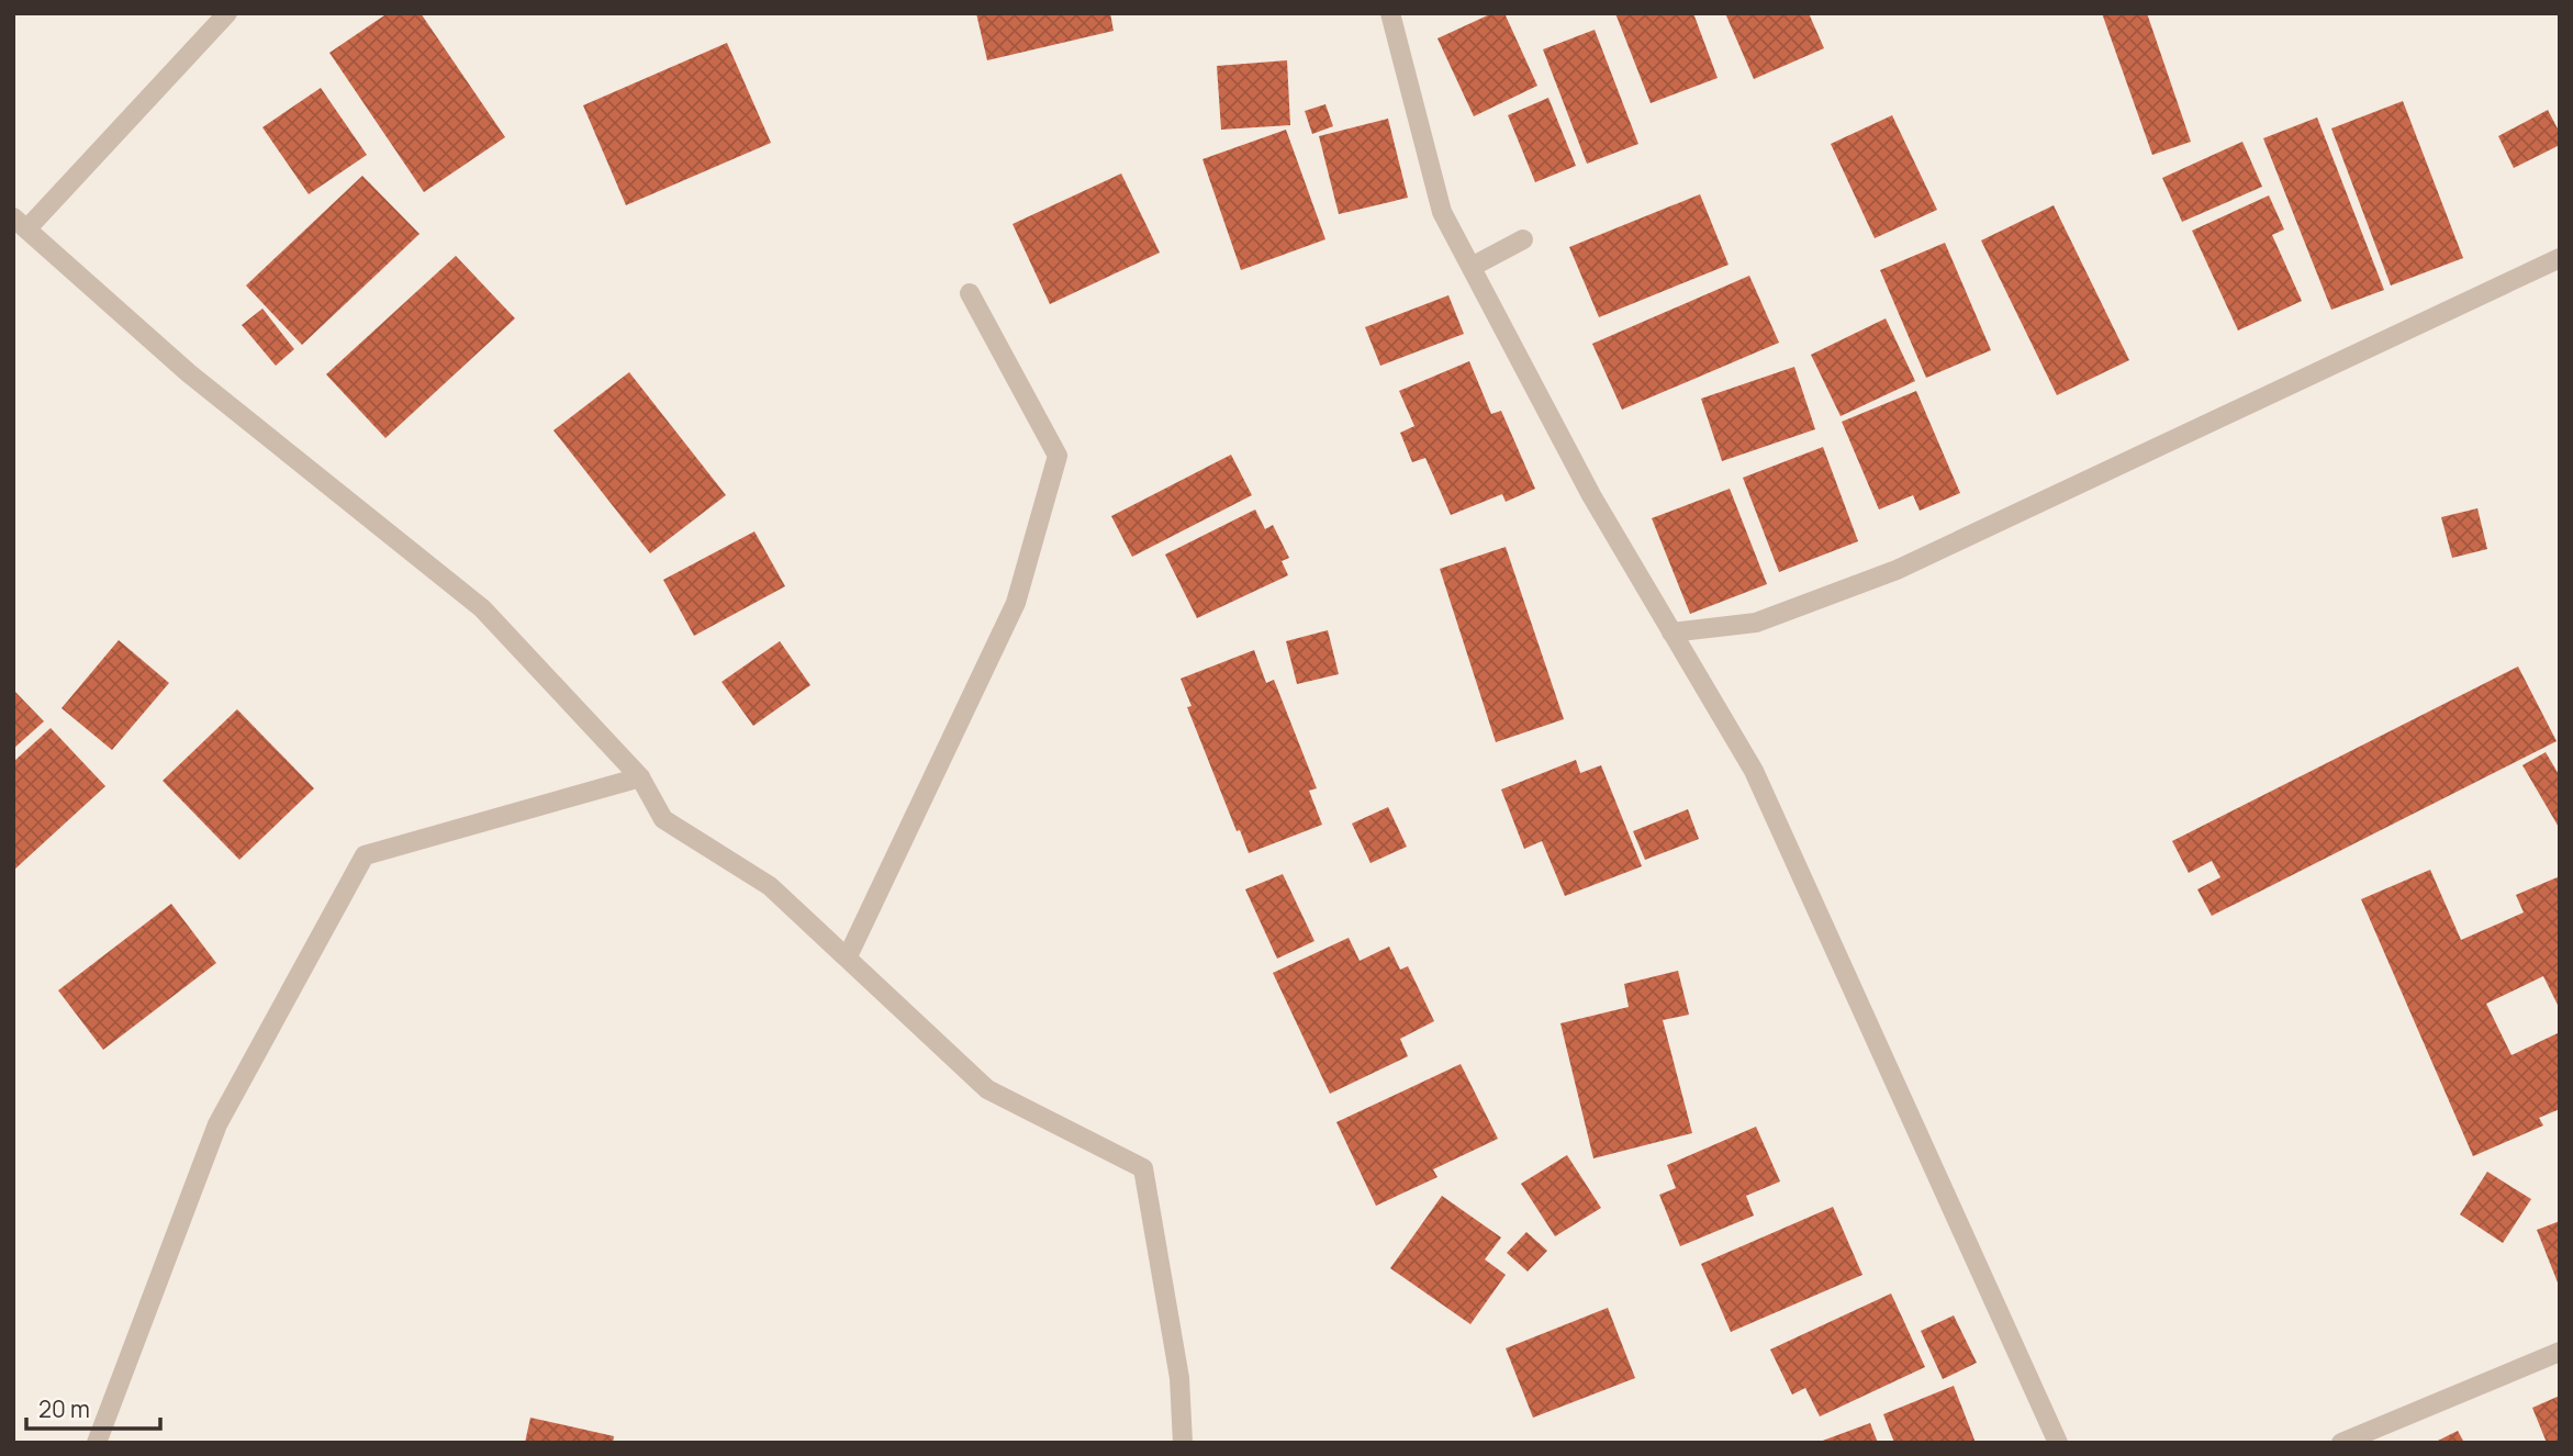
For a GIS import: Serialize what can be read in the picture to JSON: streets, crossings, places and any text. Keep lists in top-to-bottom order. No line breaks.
{"scale_bar":"20 m"}
